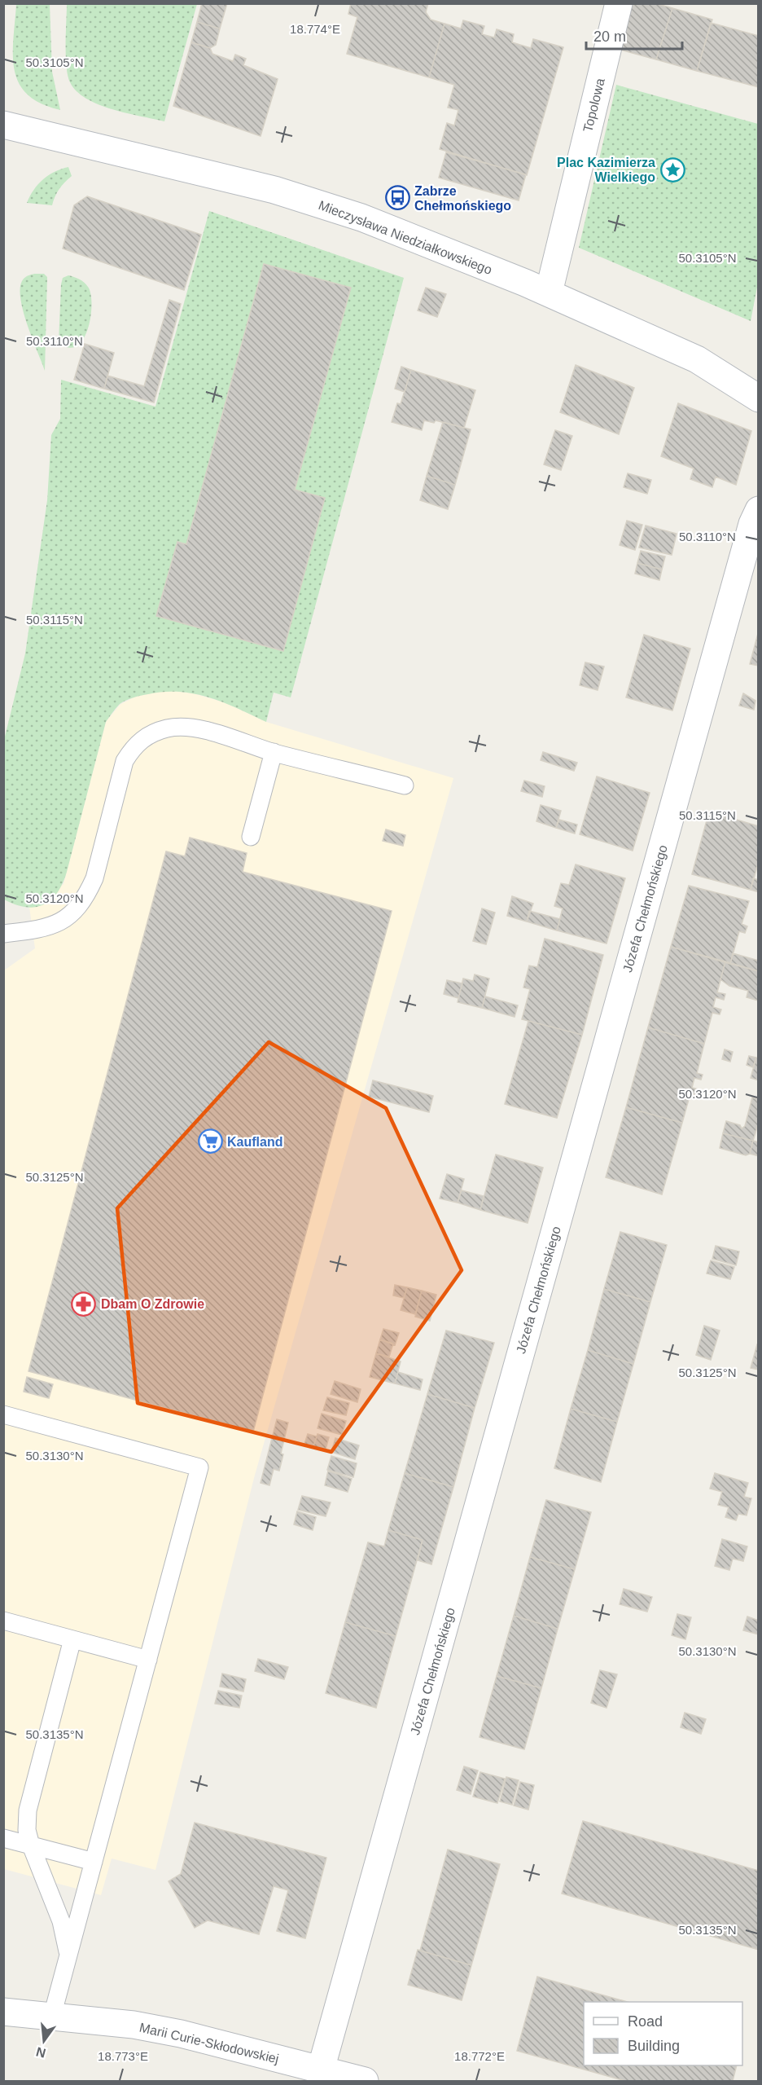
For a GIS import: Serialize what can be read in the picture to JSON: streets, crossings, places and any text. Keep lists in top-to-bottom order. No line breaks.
{"streets":{"street":["Topolowa","Mieczysława Niedziałkowskiego","Józefa Chełmońskiego","Marii Curie-Skłodowskiej"]},"crossings":[["Topolowa","Mieczysława Niedziałkowskiego"],["Józefa Chełmońskiego","Marii Curie-Skłodowskiej"]],"places":{"place":["Plac Kazimierza Wielkiego"],"bus stop":["Zabrze Chełmońskiego"],"supermarket":["Kaufland"],"pharmacy":["Dbam O Zdrowie"]},"legend":["Road","Building"],"scale_bar":"20 m","north":"bottom","coordinates":["18.774°E","50.3105°N","50.3110°N","50.3115°N","50.3120°N","50.3125°N","50.3130°N","50.3135°N","18.773°E","18.772°E"]}
